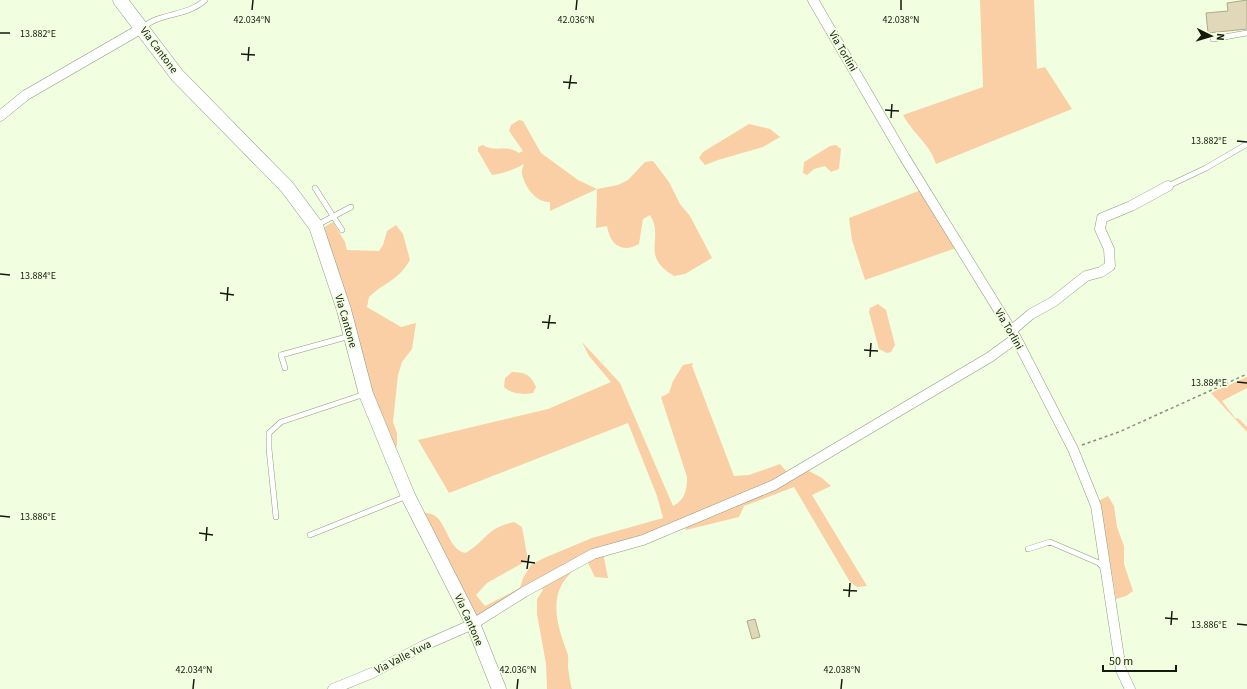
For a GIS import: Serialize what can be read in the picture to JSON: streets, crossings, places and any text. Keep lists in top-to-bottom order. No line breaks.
{"streets":{"main road":["Via Cantone"],"street":["Via Torlini","Via Valle Yuva"]},"crossings":[["Via Cantone","Via Valle Yuva"],["Via Torlini","Via Valle Yuva"]],"scale_bar":"50 m","north":"right","coordinates":["42.034°N","42.036°N","42.038°N","13.882°E","13.884°E","13.886°E"]}
